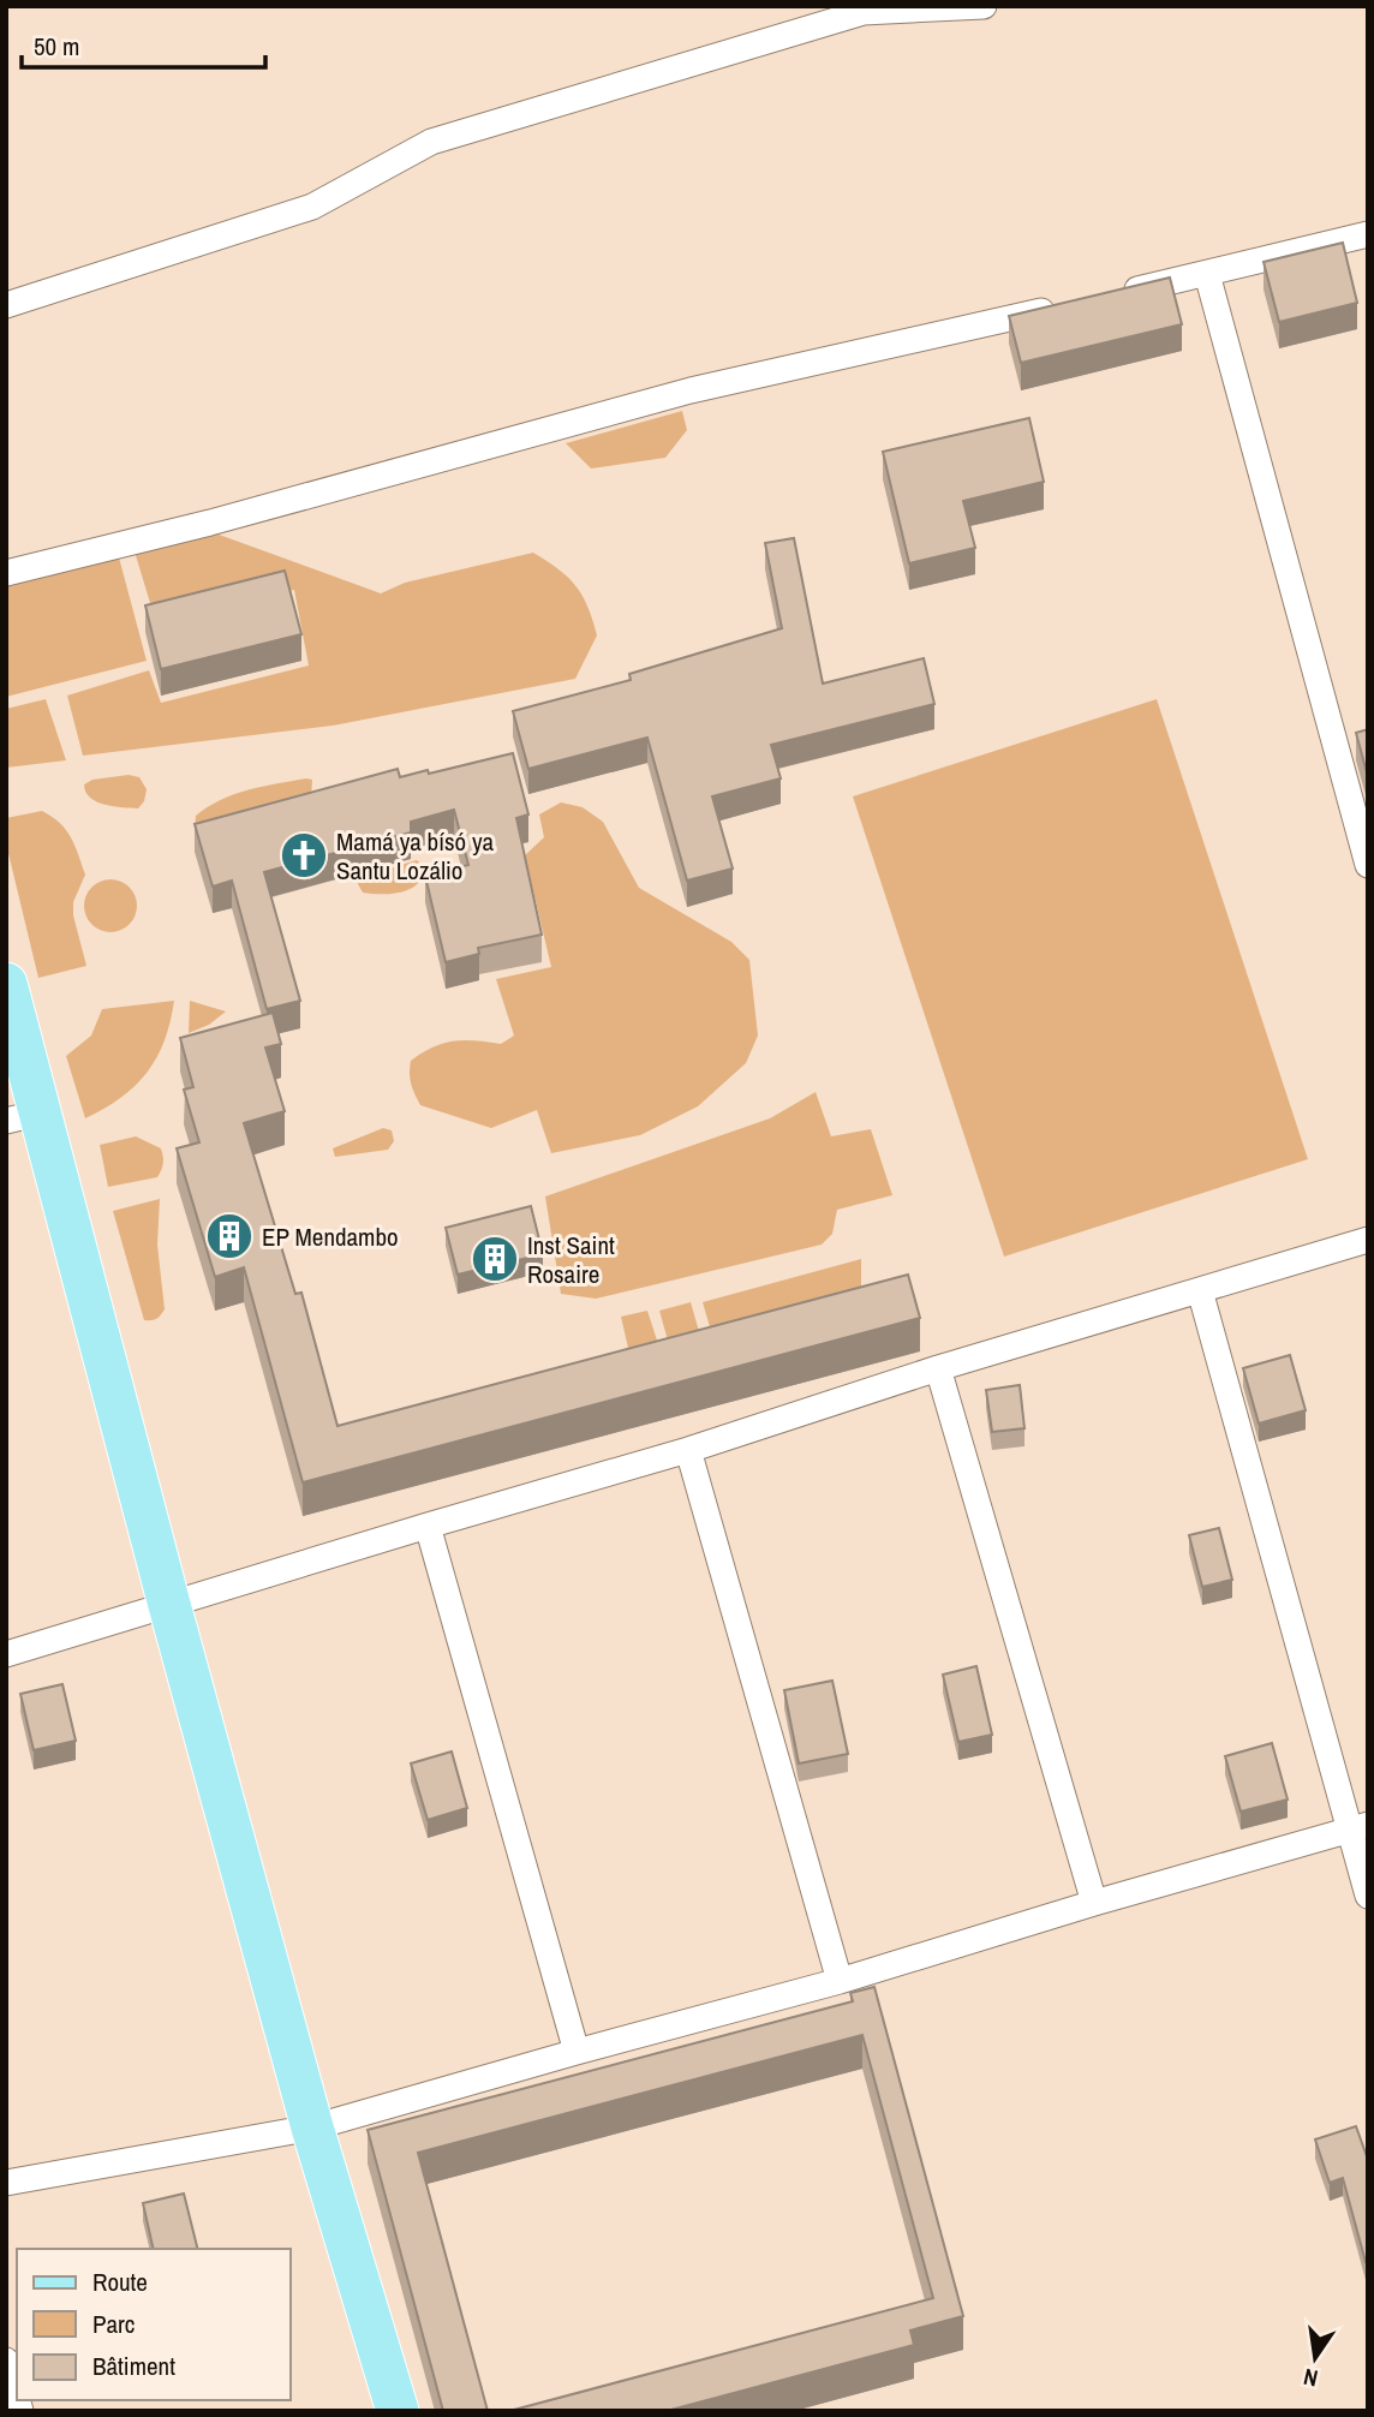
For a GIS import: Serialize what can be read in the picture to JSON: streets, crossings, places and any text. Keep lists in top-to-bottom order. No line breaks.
{"places":{"church":["Mamá ya bísó ya Santu Lozálio"],"building":["EP Mendambo","Inst Saint Rosaire"]},"legend":["Route","Parc","Bâtiment"],"scale_bar":"50 m","north":"bottom"}
